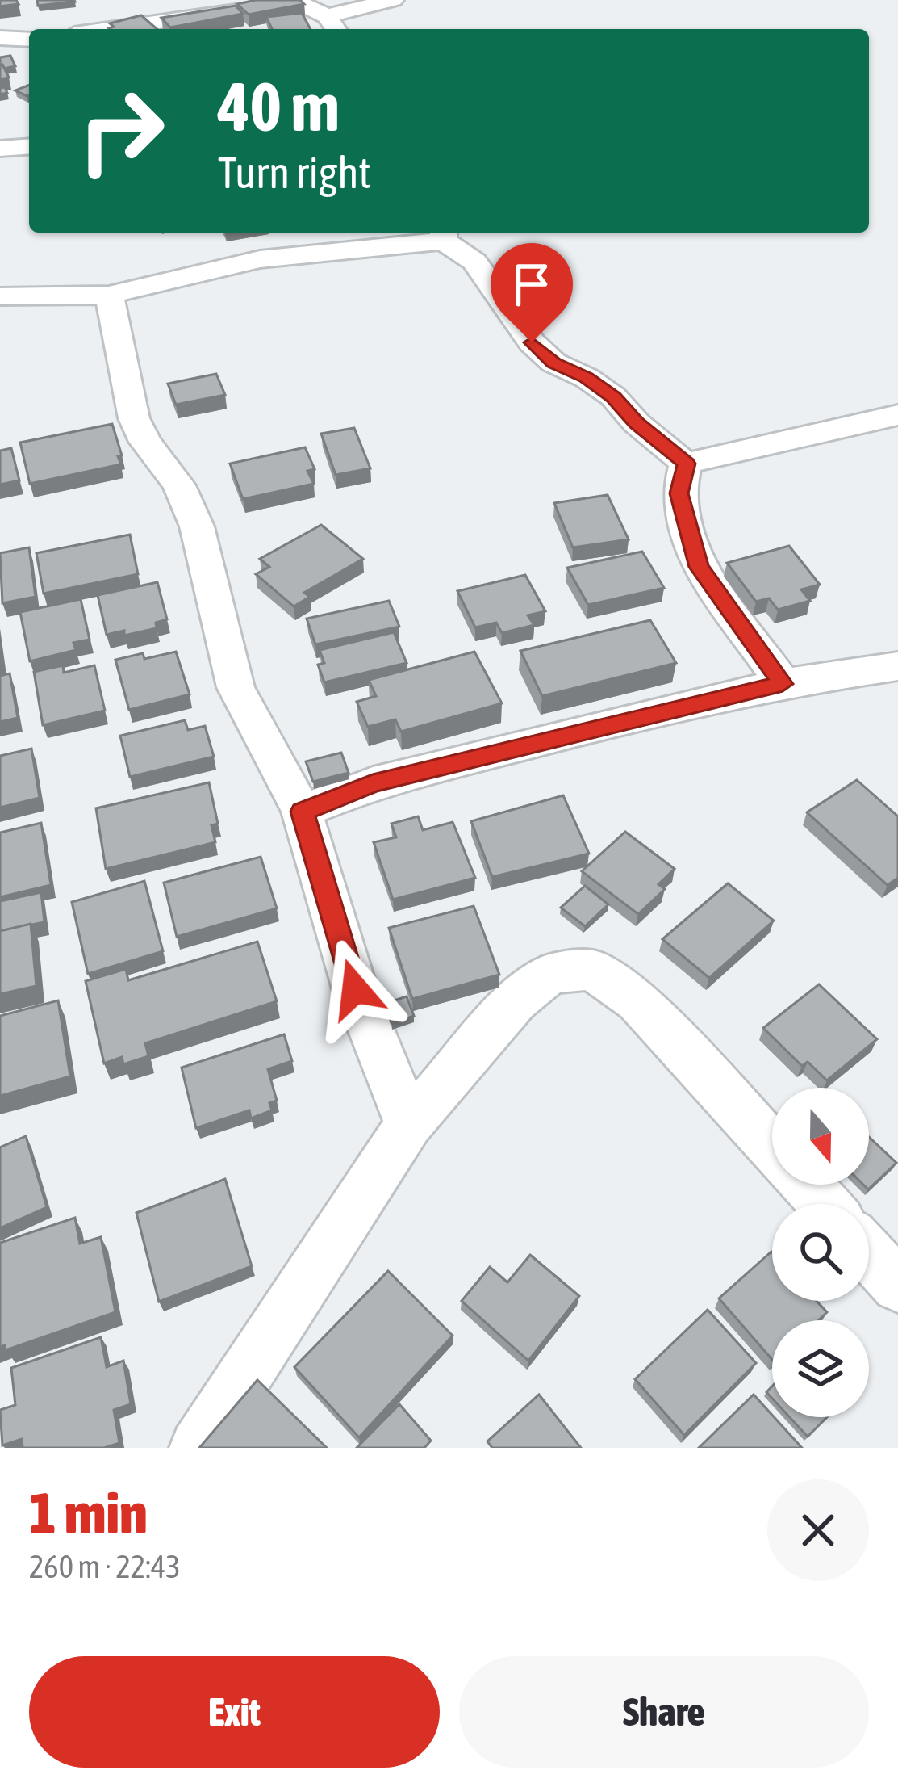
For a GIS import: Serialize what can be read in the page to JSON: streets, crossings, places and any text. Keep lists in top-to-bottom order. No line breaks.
{"north":"bottom","page":{"turn":["40 m","Turn right"],"heading":["1 min","260 m · 22:43"],"buttons":["Exit","Share"]}}
